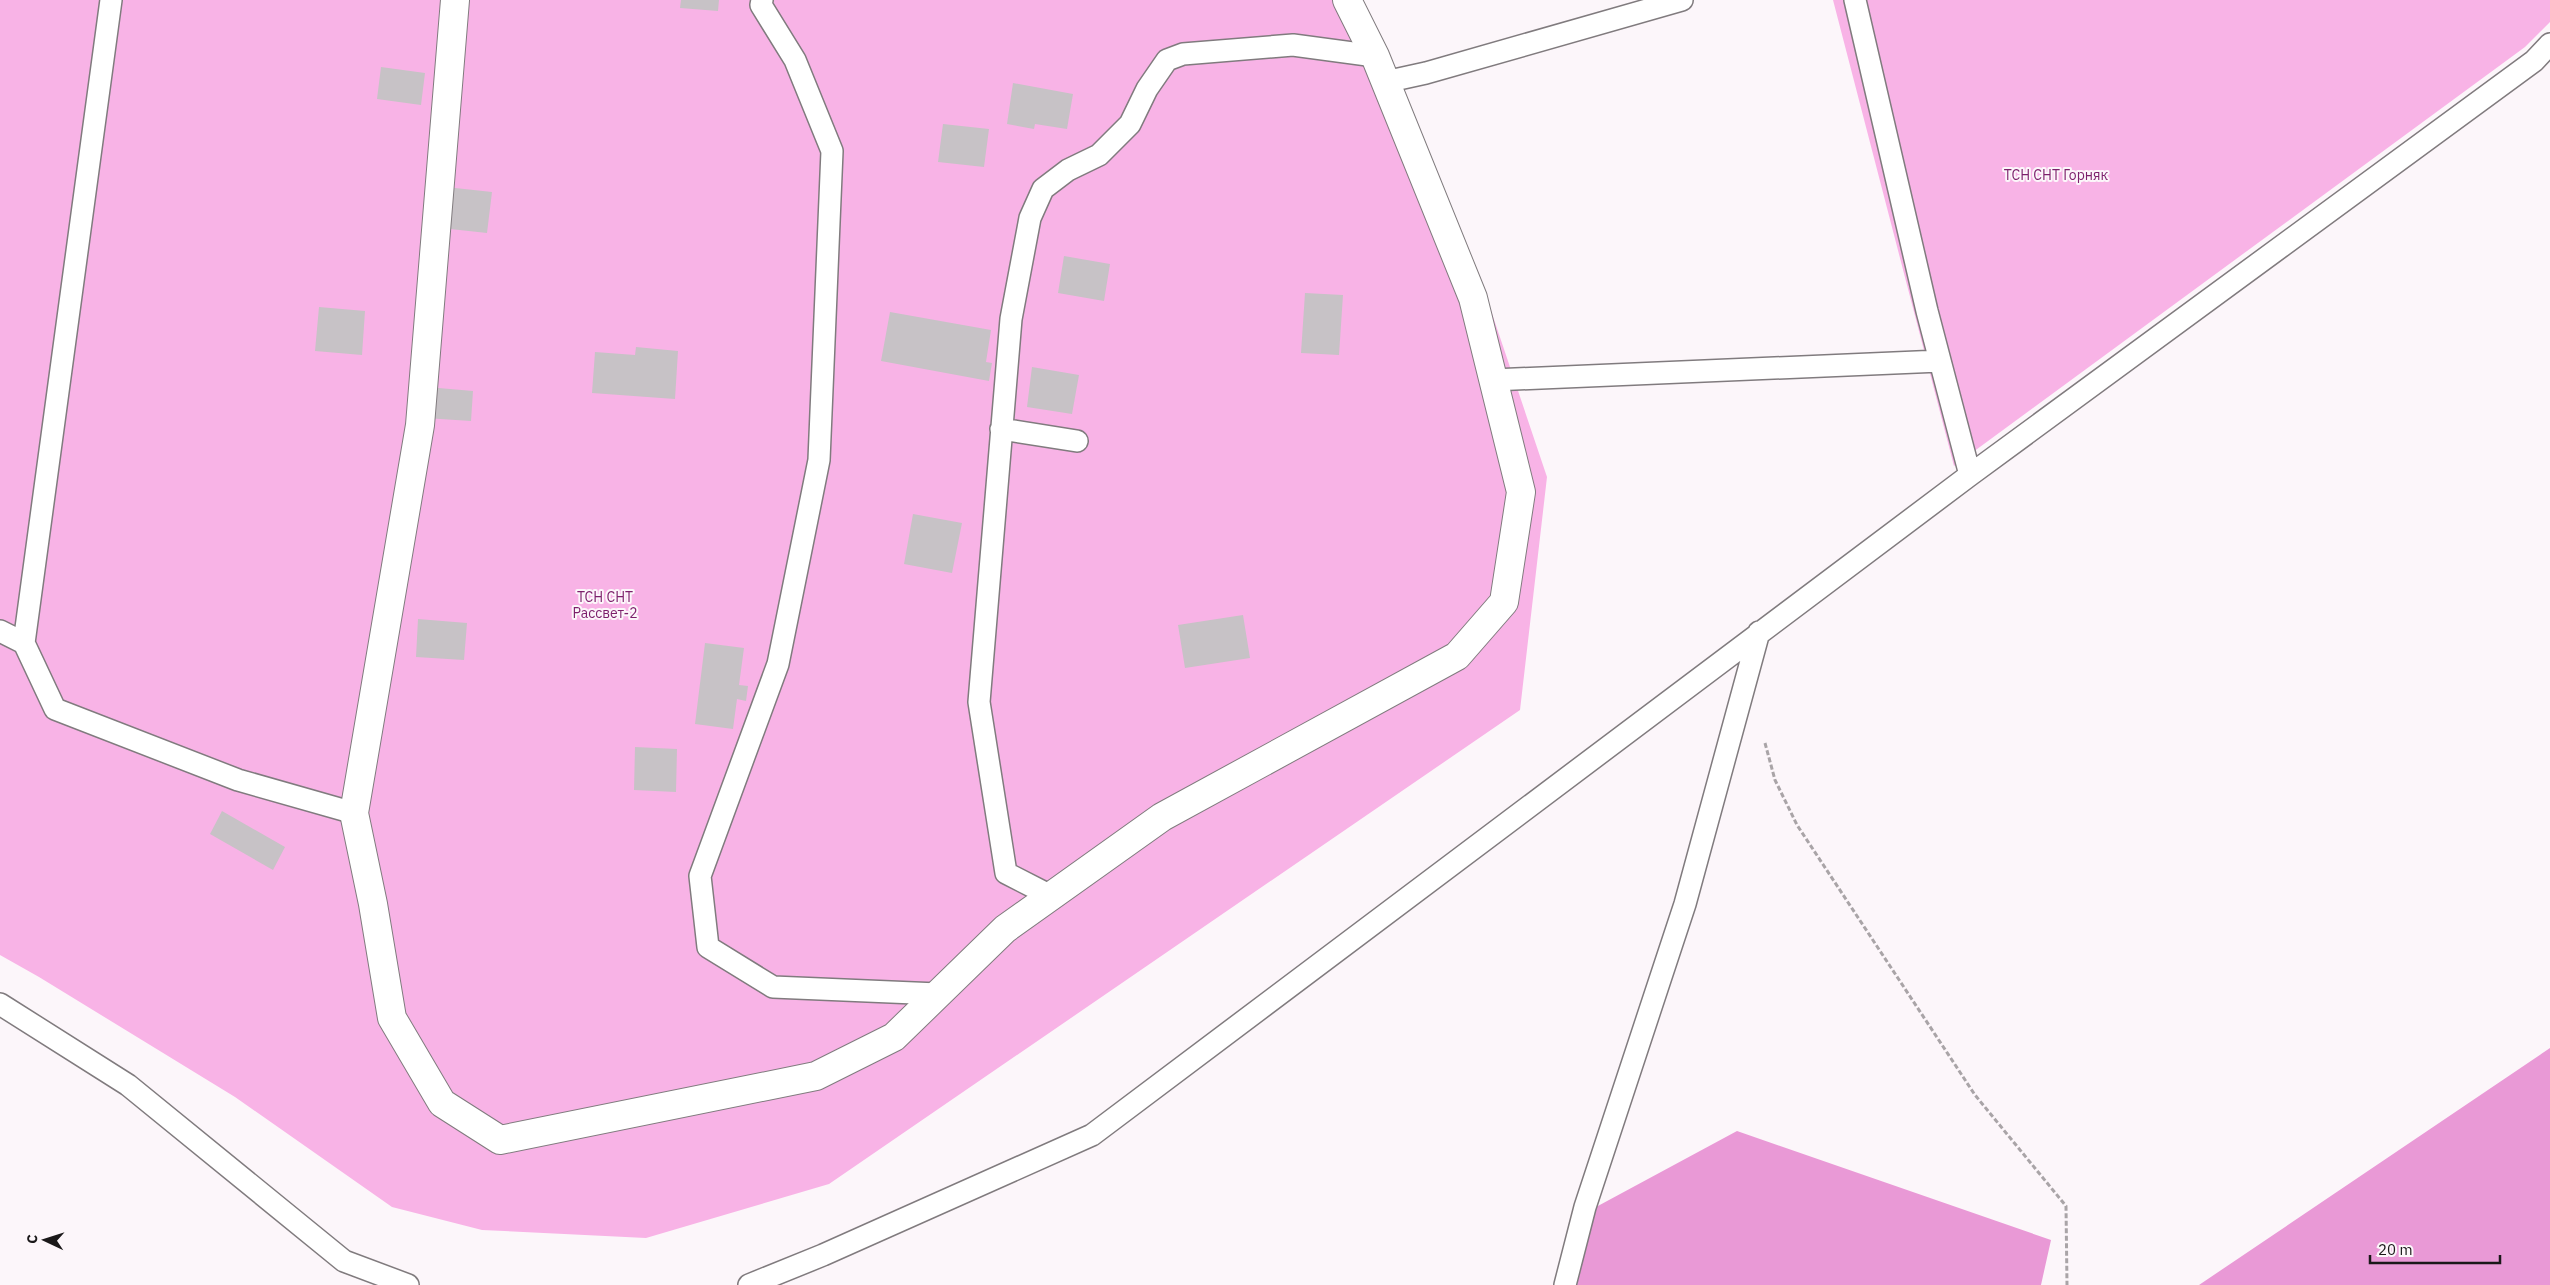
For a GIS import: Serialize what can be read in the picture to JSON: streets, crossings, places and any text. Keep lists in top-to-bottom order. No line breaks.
{"parks":["ТСН СНТ Горняк","ТСН СНТ Рассвет-2"],"scale_bar":"20 m","north":"left"}
